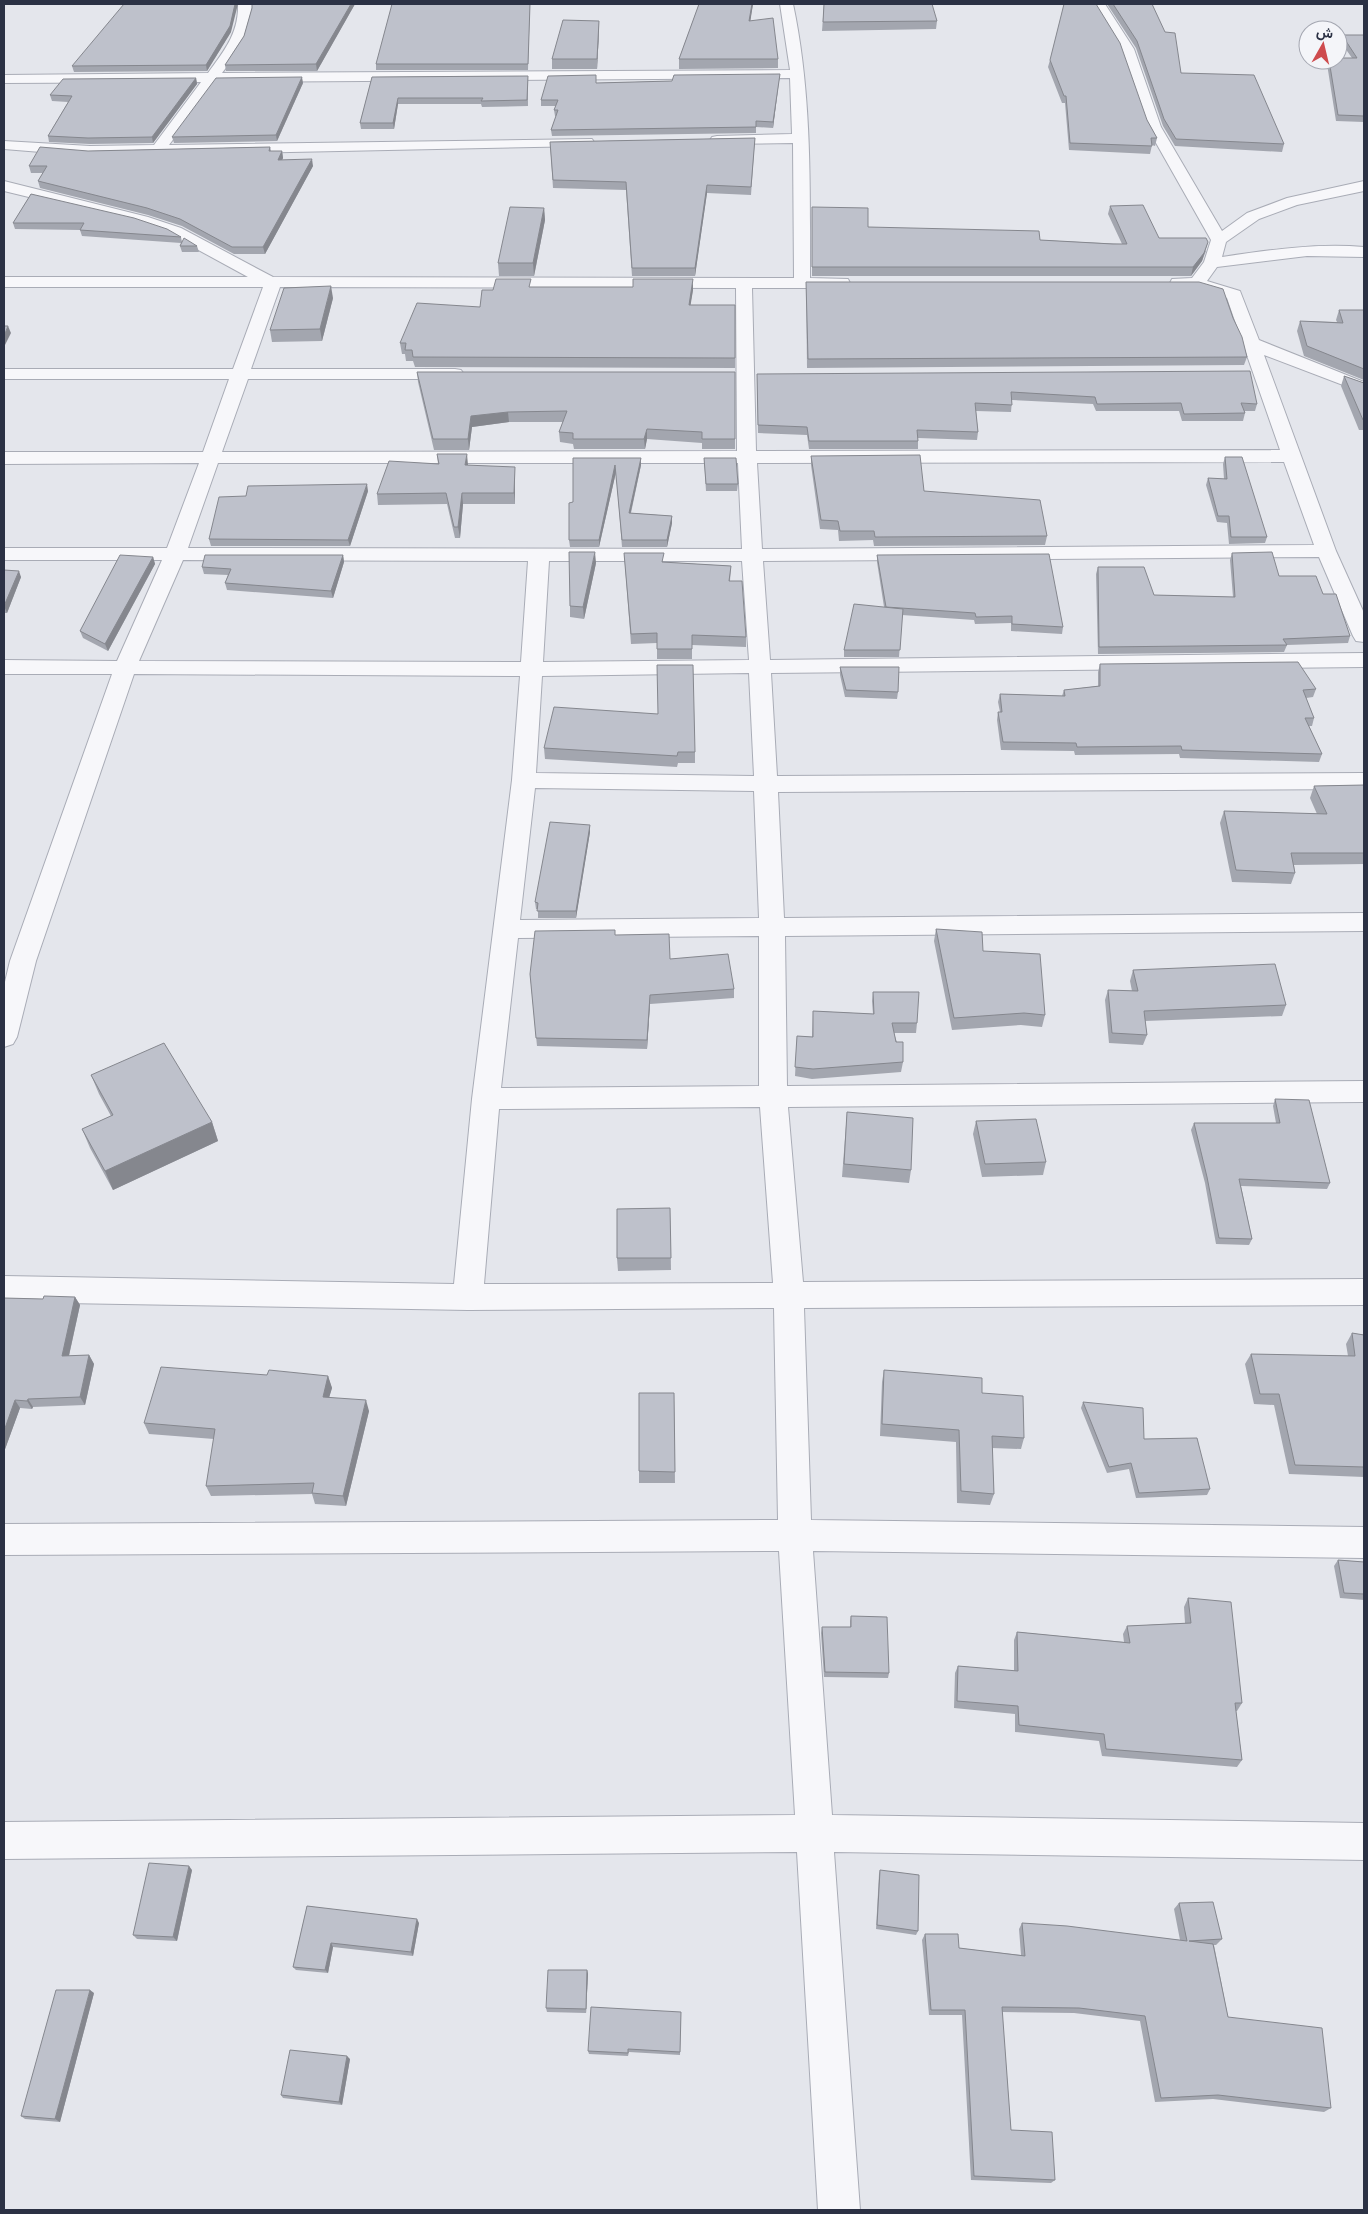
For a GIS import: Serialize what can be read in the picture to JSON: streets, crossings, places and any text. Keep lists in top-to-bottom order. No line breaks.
{"north":"top"}
